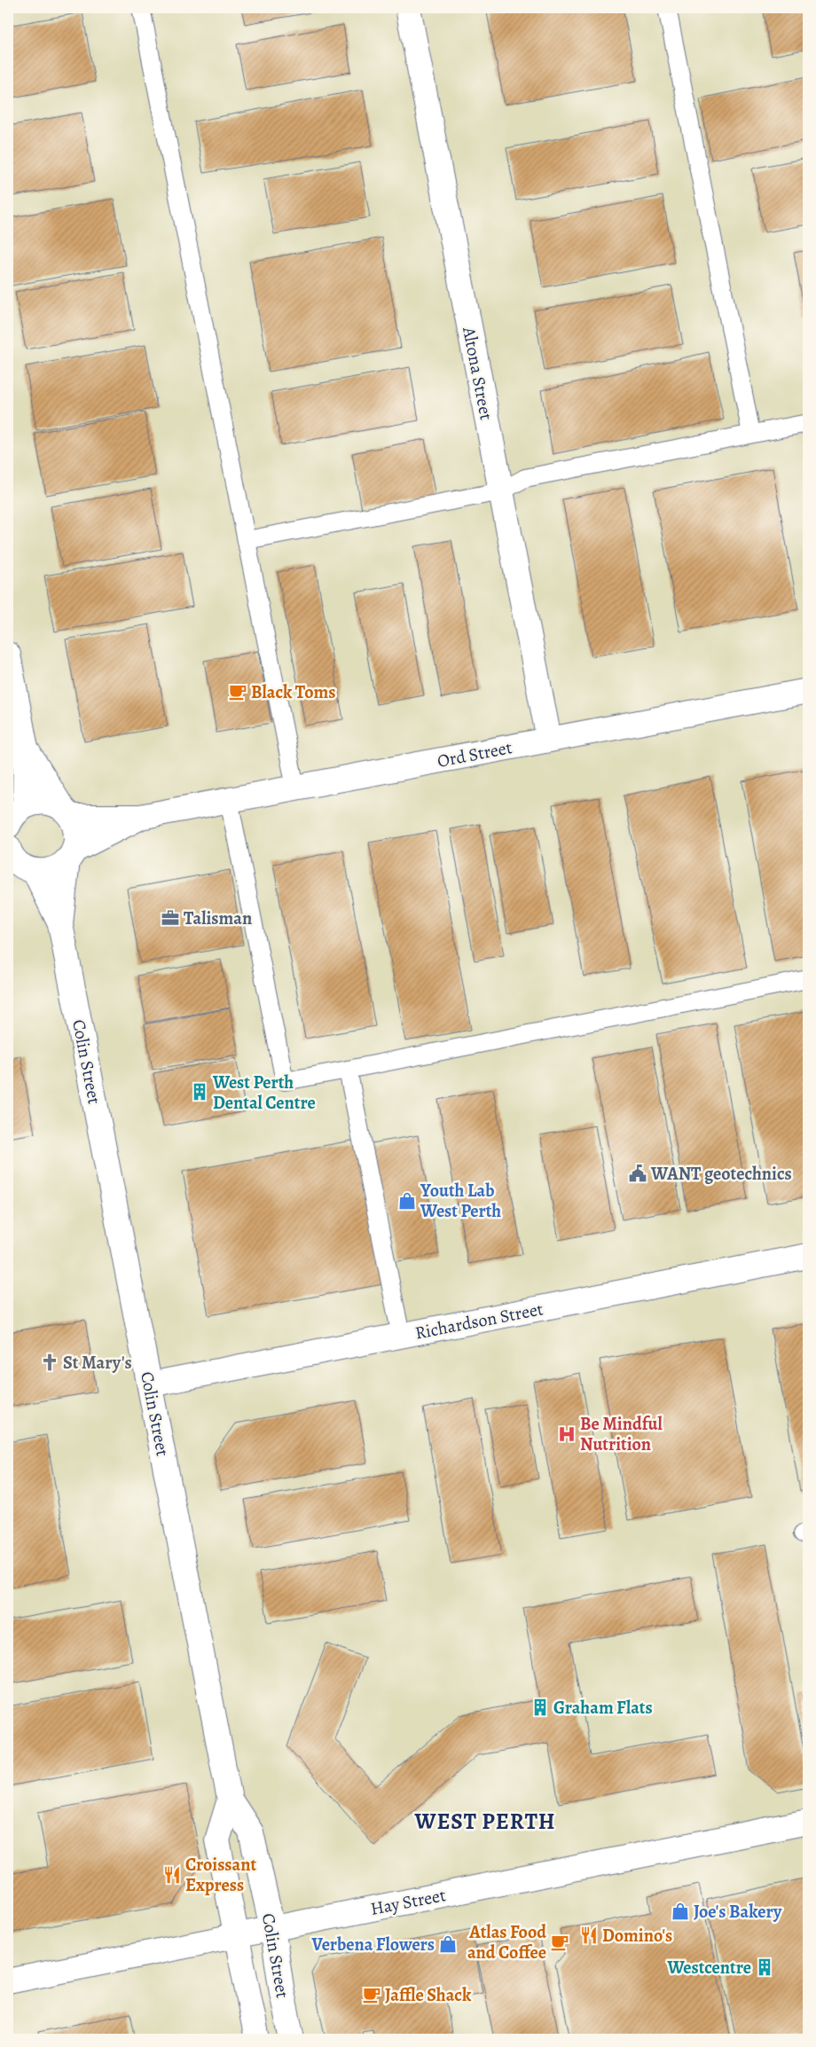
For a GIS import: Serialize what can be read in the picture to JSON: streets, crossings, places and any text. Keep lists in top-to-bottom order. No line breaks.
{"streets":{"street":["Altona Street","Ord Street","Colin Street","Richardson Street","Hay Street"]},"crossings":[["Altona Street","Ord Street"],["Ord Street","Colin Street"],["Colin Street","Richardson Street"],["Colin Street","Hay Street"]],"districts":["WEST PERTH"],"places":{"cafe":["Black Toms","Atlas Food and Coffee","Jaffle Shack"],"office":["Talisman"],"building":["West Perth Dental Centre","Graham Flats","Westcentre"],"public building":["WANT geotechnics"],"shop":["Youth Lab West Perth","Joe's Bakery","Verbena Flowers"],"church":["St Mary's"],"hospital":["Be Mindful Nutrition"],"restaurant":["Croissant Express","Domino's"]}}
